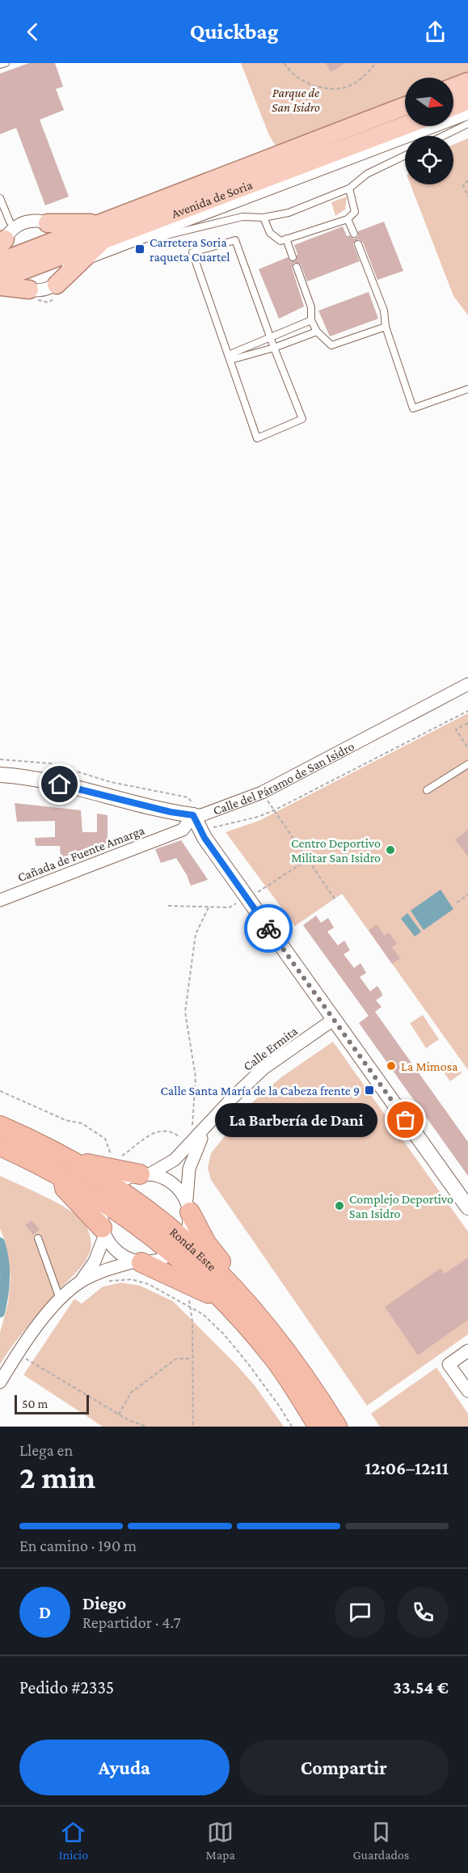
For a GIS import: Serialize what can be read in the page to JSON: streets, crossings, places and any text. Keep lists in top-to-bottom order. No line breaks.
{"streets":{"highway":["Ronda Este"],"main road":["Avenida de Soria"],"street":["Calle del Páramo de San Isidro","Cañada de Fuente Amarga","Calle Ermita"]},"crossings":[["Calle del Páramo de San Isidro","Cañada de Fuente Amarga"],["Calle Ermita","Ronda Este"]],"parks":["Parque de San Isidro"],"places":{"transit":["Carretera Soria raqueta Cuartel","Calle Santa María de la Cabeza frente 9"],"other":["Centro Deportivo Militar San Isidro","La Mimosa","La Barbería de Dani","Complejo Deportivo San Isidro"]},"scale_bar":"50 m","north":"right","page":{"header":"Quickbag","bubble":"La Barbería de Dani","scale":"50 m","heading":["2 min","Llega en","12:06–12:11"],"panel":["Diego","Repartidor · 4.7","Pedido #2335","33.54 €"],"bar":"En camino · 190 m","round":"D","buttons":["Ayuda","Compartir"],"tabs":["Inicio","Mapa","Guardados"]}}
